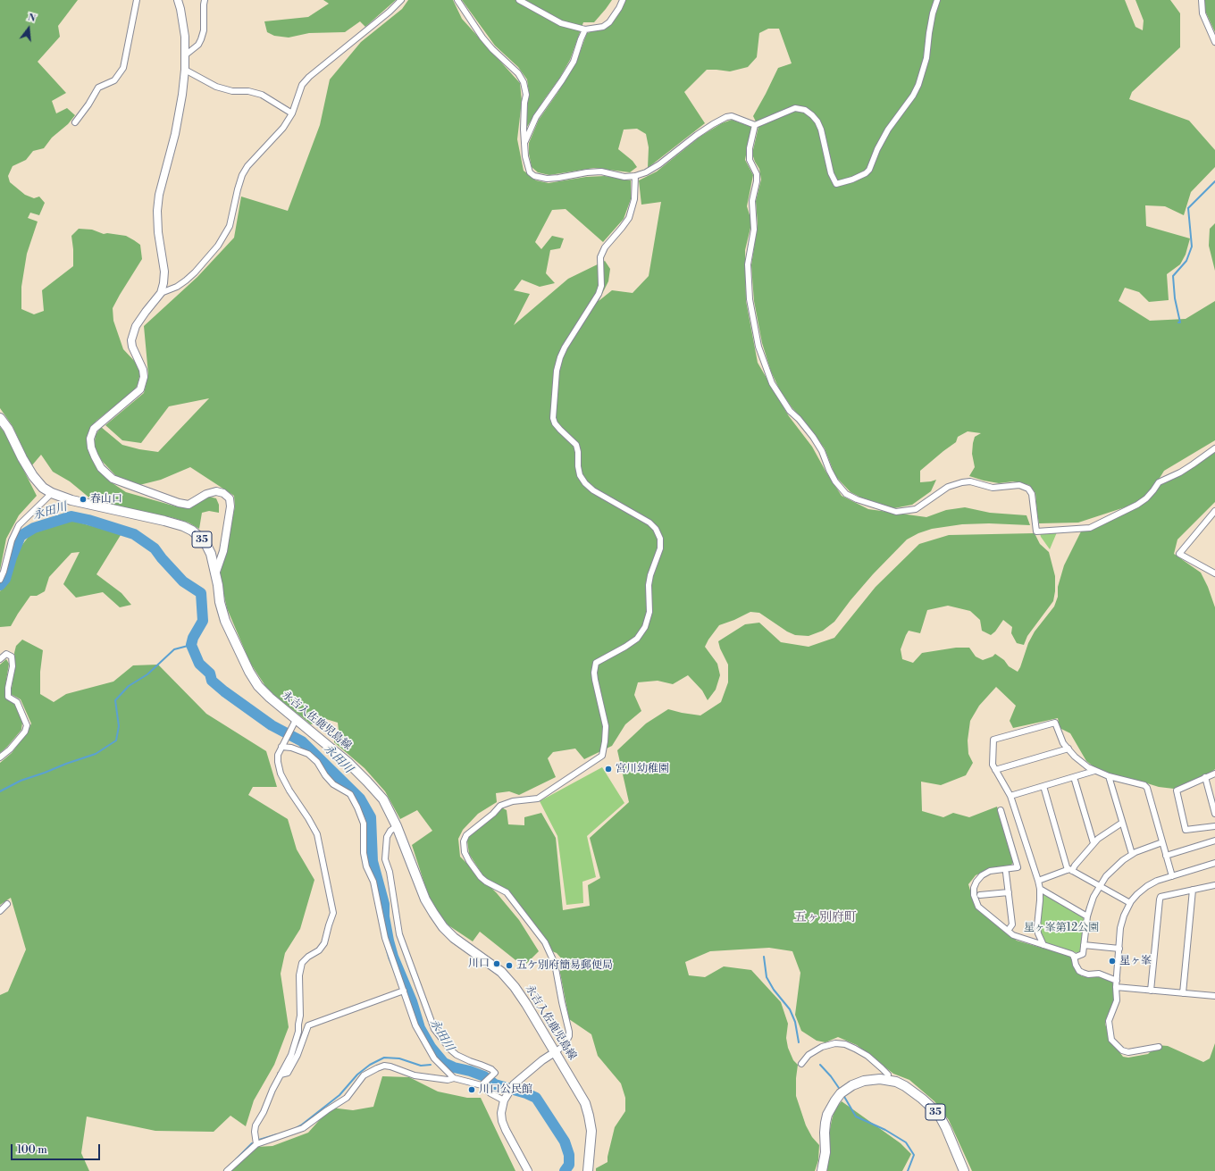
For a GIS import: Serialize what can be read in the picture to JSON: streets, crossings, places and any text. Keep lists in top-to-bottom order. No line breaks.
{"streets":{"main road":["35","永吉入佐鹿児島線"]},"districts":["五ヶ別府町"],"water":["永田川"],"parks":["星ヶ峯第12公園"],"places":["春山口","宮川幼稚園","星ヶ峯","川口","五ケ別府簡易郵便局","川口公民館"],"scale_bar":"100 m","north":"top"}
